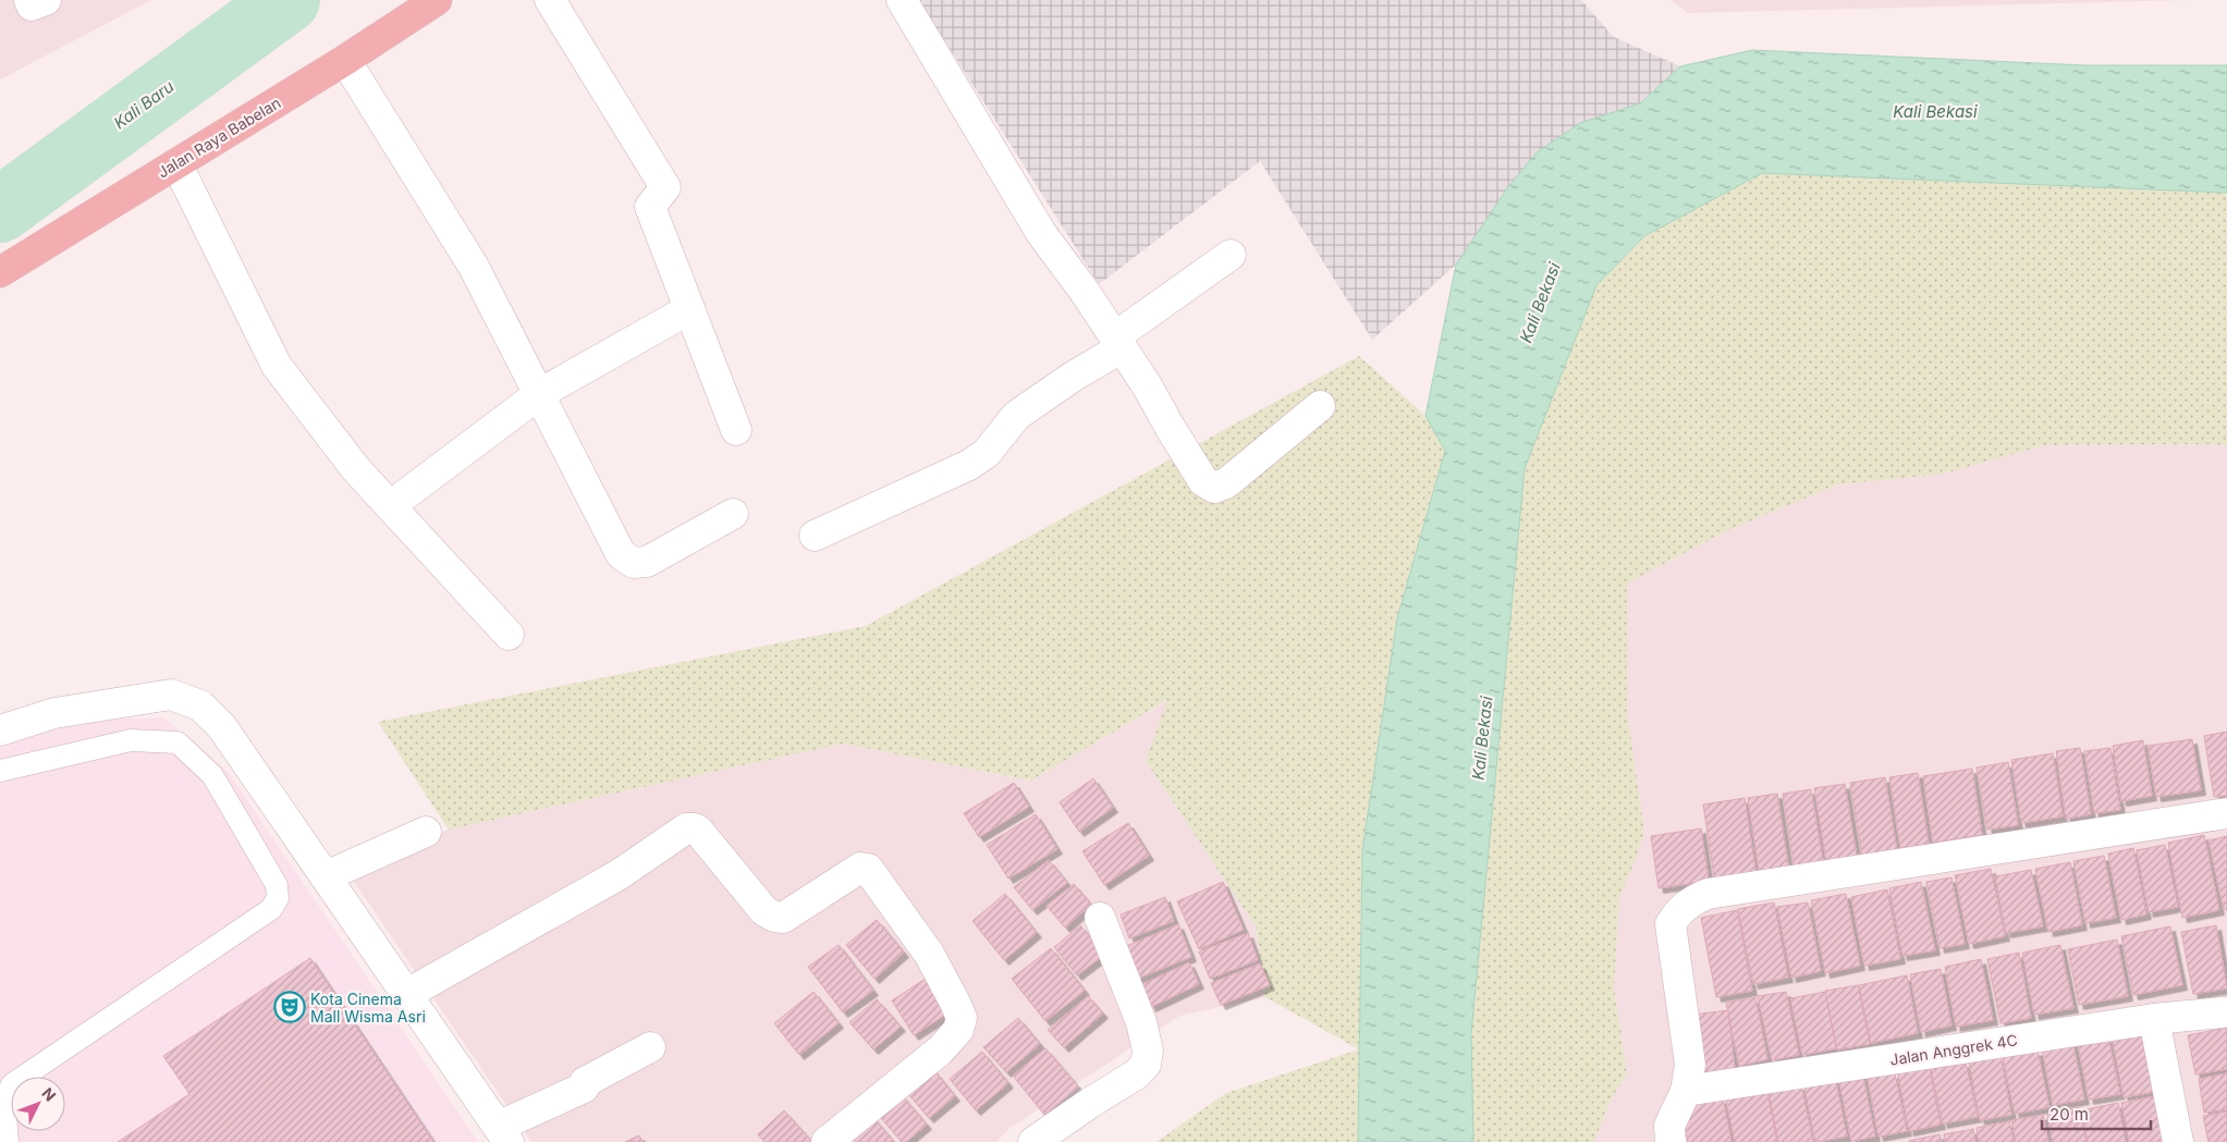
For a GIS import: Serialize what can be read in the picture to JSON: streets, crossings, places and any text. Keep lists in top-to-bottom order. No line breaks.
{"streets":{"main road":["Jalan Raya Babelan"],"street":["Jalan Anggrek 4C"]},"water":["Kali Baru","Kali Bekasi"],"places":{"theatre":["Kota Cinema Mall Wisma Asri"]},"scale_bar":"20 m","north":"top right"}
